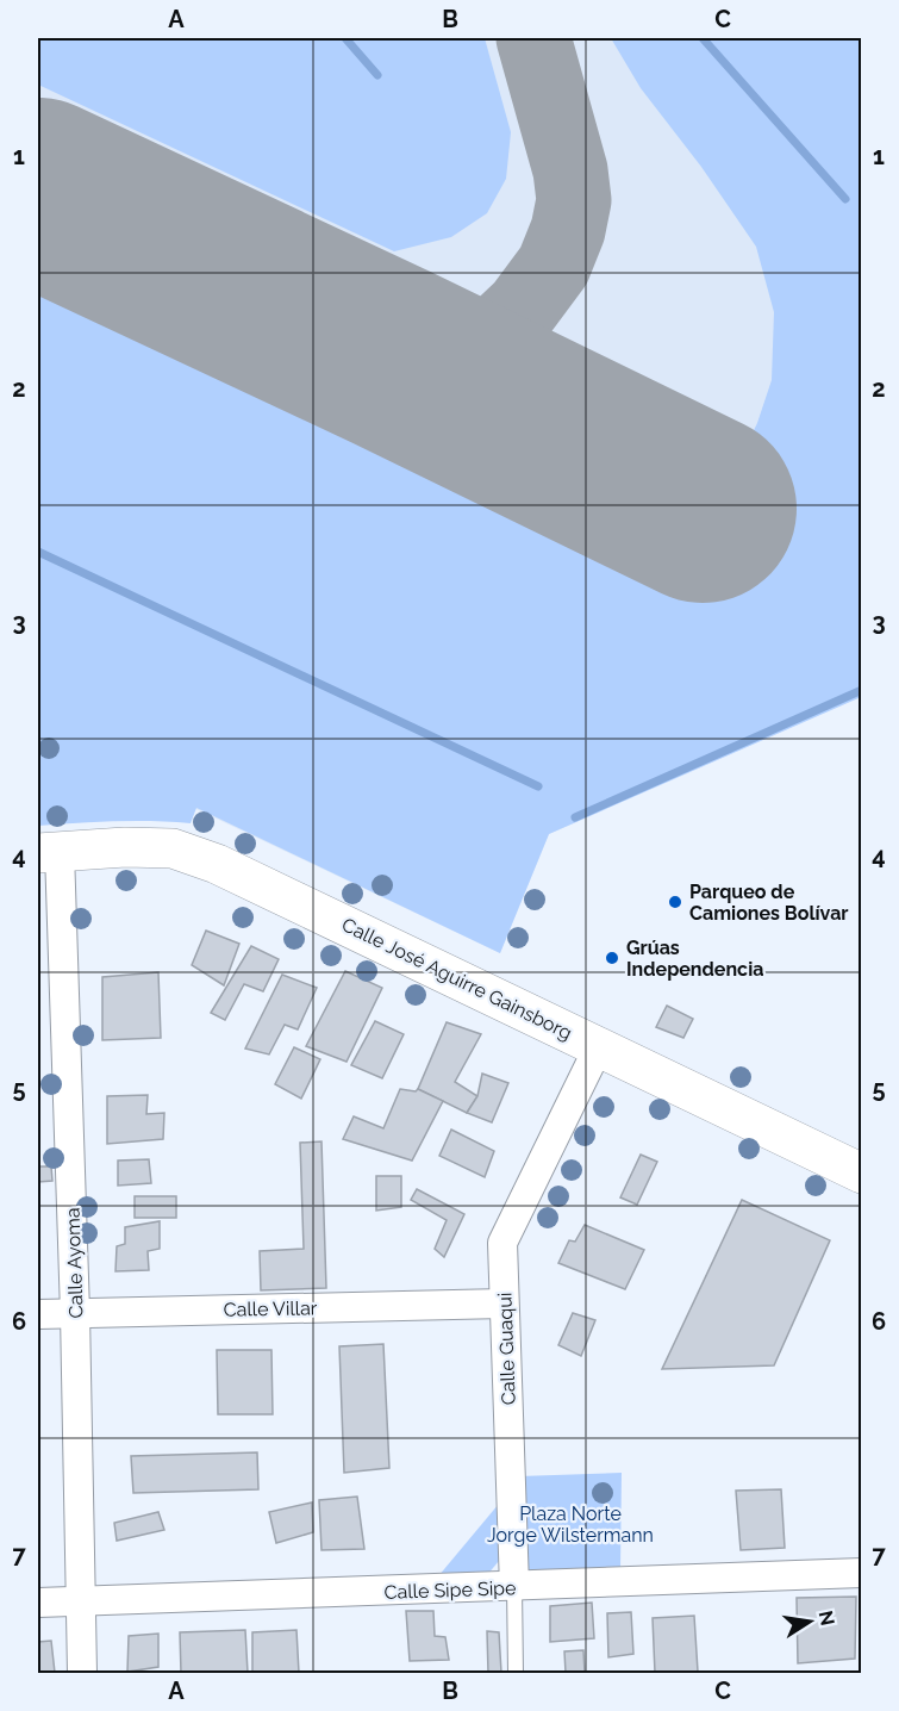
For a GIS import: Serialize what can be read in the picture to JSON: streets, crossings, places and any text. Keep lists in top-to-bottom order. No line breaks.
{"streets":{"highway":["Calle José Aguirre Gainsborg"],"street":["Calle Ayoma","Calle Villar","Calle Guaqui","Calle Sipe Sipe"]},"crossings":[["Calle José Aguirre Gainsborg","Calle Ayoma"],["Calle José Aguirre Gainsborg","Calle Guaqui"],["Calle Ayoma","Calle Villar"],["Calle Ayoma","Calle Sipe Sipe"],["Calle Villar","Calle Guaqui"],["Calle Guaqui","Calle Sipe Sipe"]],"parks":["Plaza Norte Jorge Wilstermann"],"places":["Parqueo de Camiones Bolívar","Grúas Independencia"],"north":"right","grid":{"columns":["A","B","C"],"rows":["1","2","3","4","5","6","7"]}}
